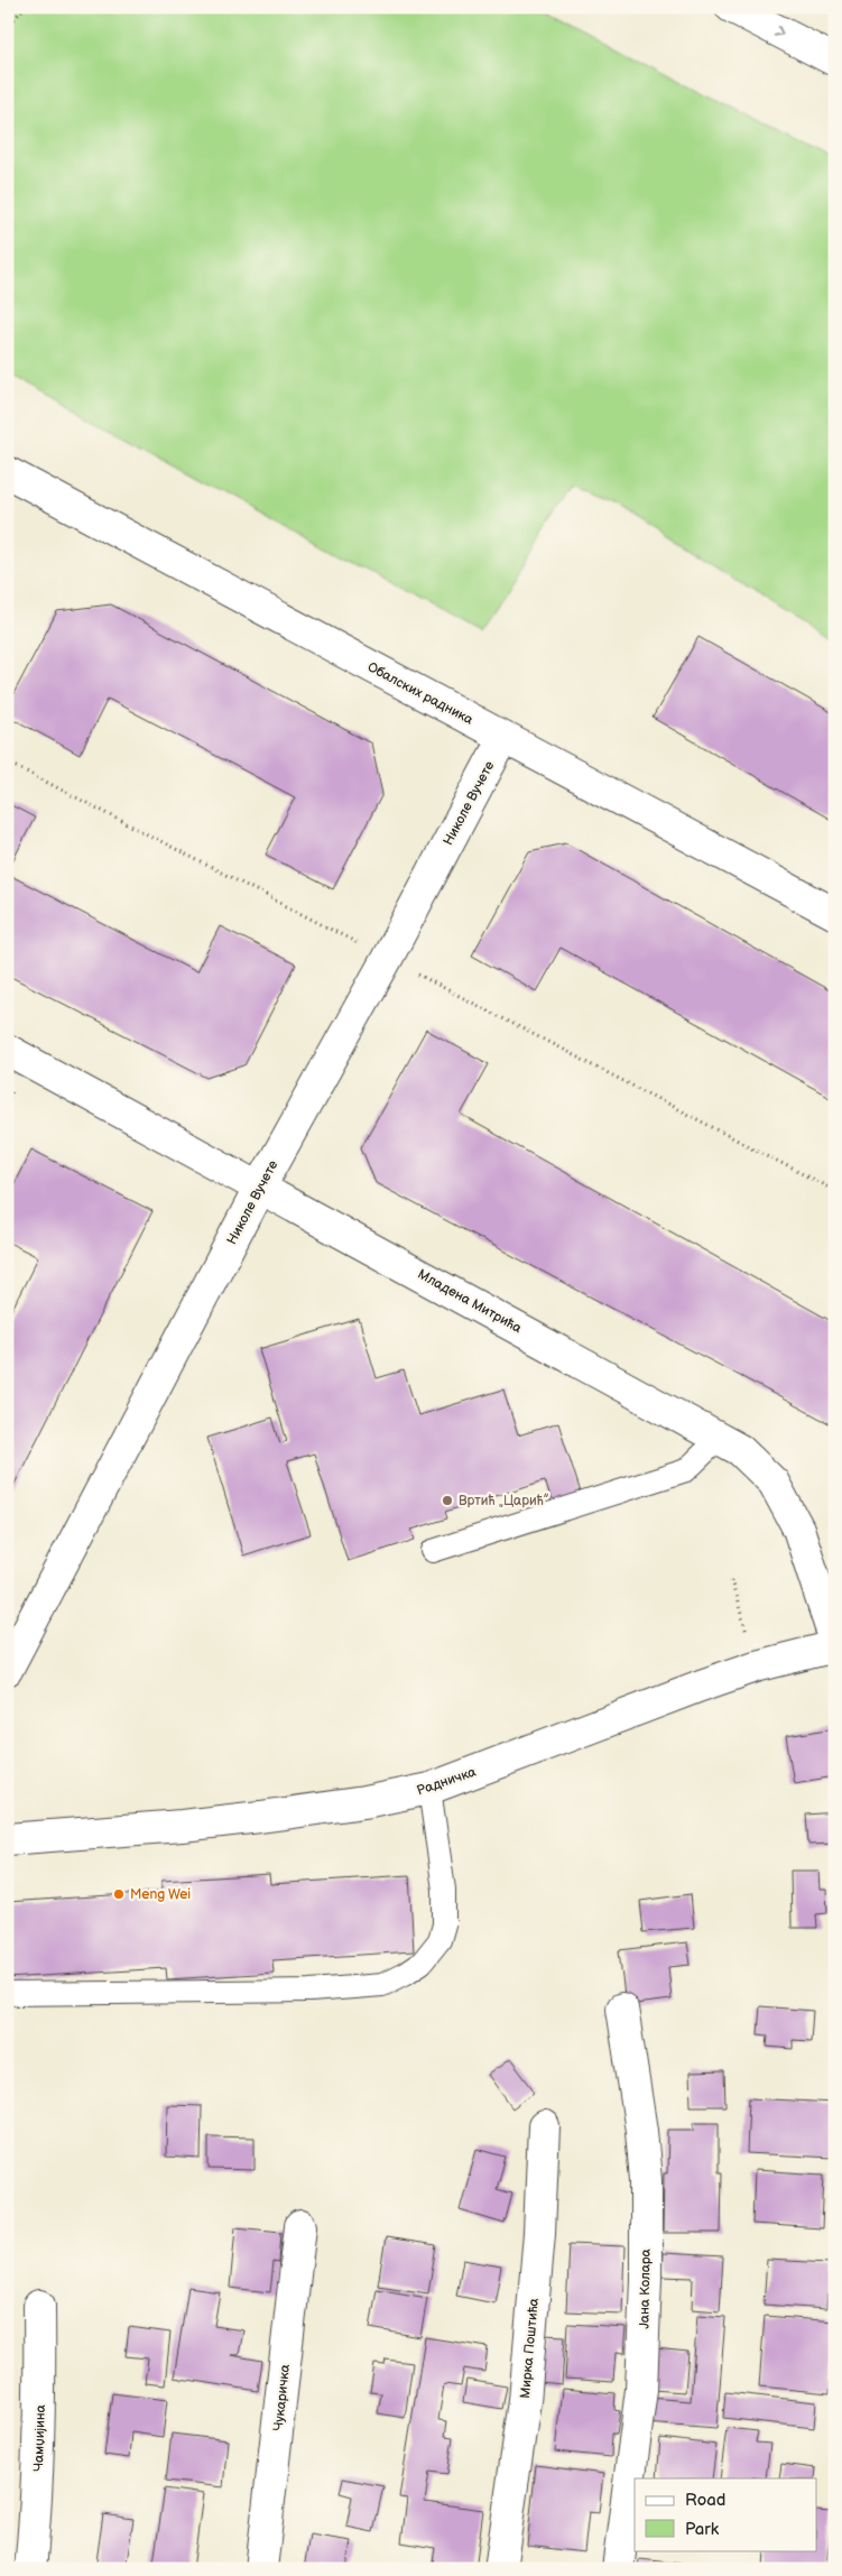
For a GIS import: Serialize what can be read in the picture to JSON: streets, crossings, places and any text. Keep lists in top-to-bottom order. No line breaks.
{"streets":{"street":["Обалских радника","Николе Вучете","Младена Митрића","Радничка","Јана Колара","Мирка Поштића","Чукаричка","Чамџијина"]},"crossings":[["Обалских радника","Николе Вучете"],["Николе Вучете","Младена Митрића"],["Младена Митрића","Радничка"]],"places":["Вртић „Царић”","Meng Wei"],"legend":["Road","Park"]}
